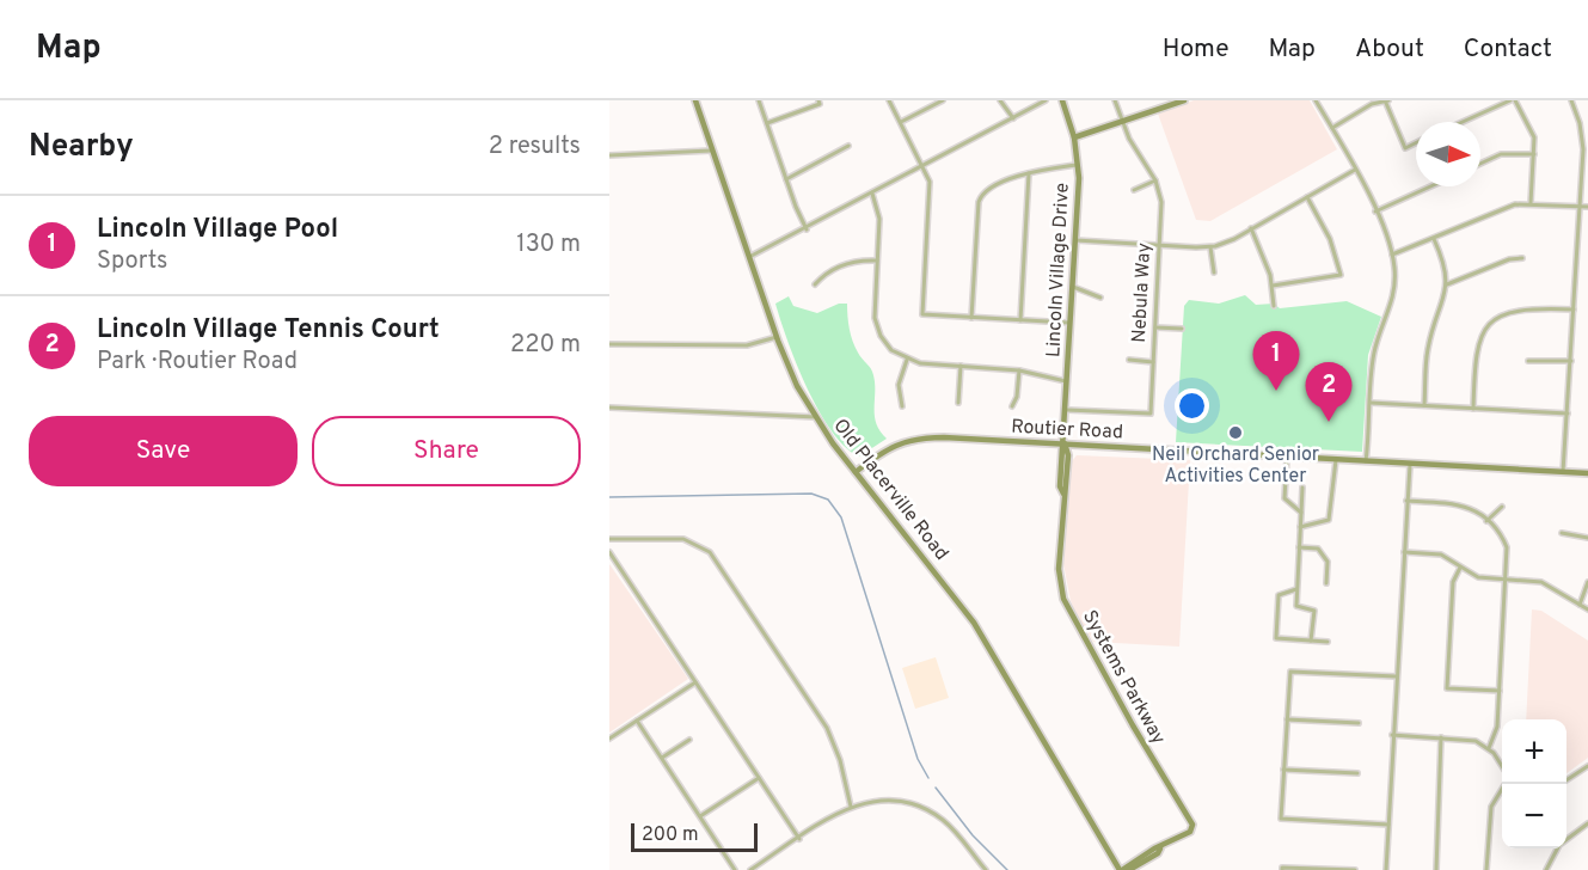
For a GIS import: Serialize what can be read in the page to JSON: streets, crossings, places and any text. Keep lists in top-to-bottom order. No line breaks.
{"streets":{"street":["Lincoln Village Drive","Nebula Way","Routier Road","Old Placerville Road","Systems Parkway"]},"crossings":[["Lincoln Village Drive","Nebula Way"],["Lincoln Village Drive","Routier Road"],["Lincoln Village Drive","Systems Parkway"],["Routier Road","Old Placerville Road"],["Routier Road","Systems Parkway"],["Old Placerville Road","Systems Parkway"]],"places":["Neil Orchard Senior Activities Center"],"scale_bar":"200 m","north":"right","page":{"header":"Map","nav":["Home","Map","About","Contact"],"heading":["Nearby","2 results"],"list":[{"mark":"1","name":"Lincoln Village Pool","note":"Sports","value":"130 m"},{"mark":"2","name":"Lincoln Village Tennis Court","note":"Park · Routier Road","value":"220 m"}],"pins":["1","2"],"buttons":["Save","Share"],"map_buttons":["+","−"],"scale":"200 m"}}
